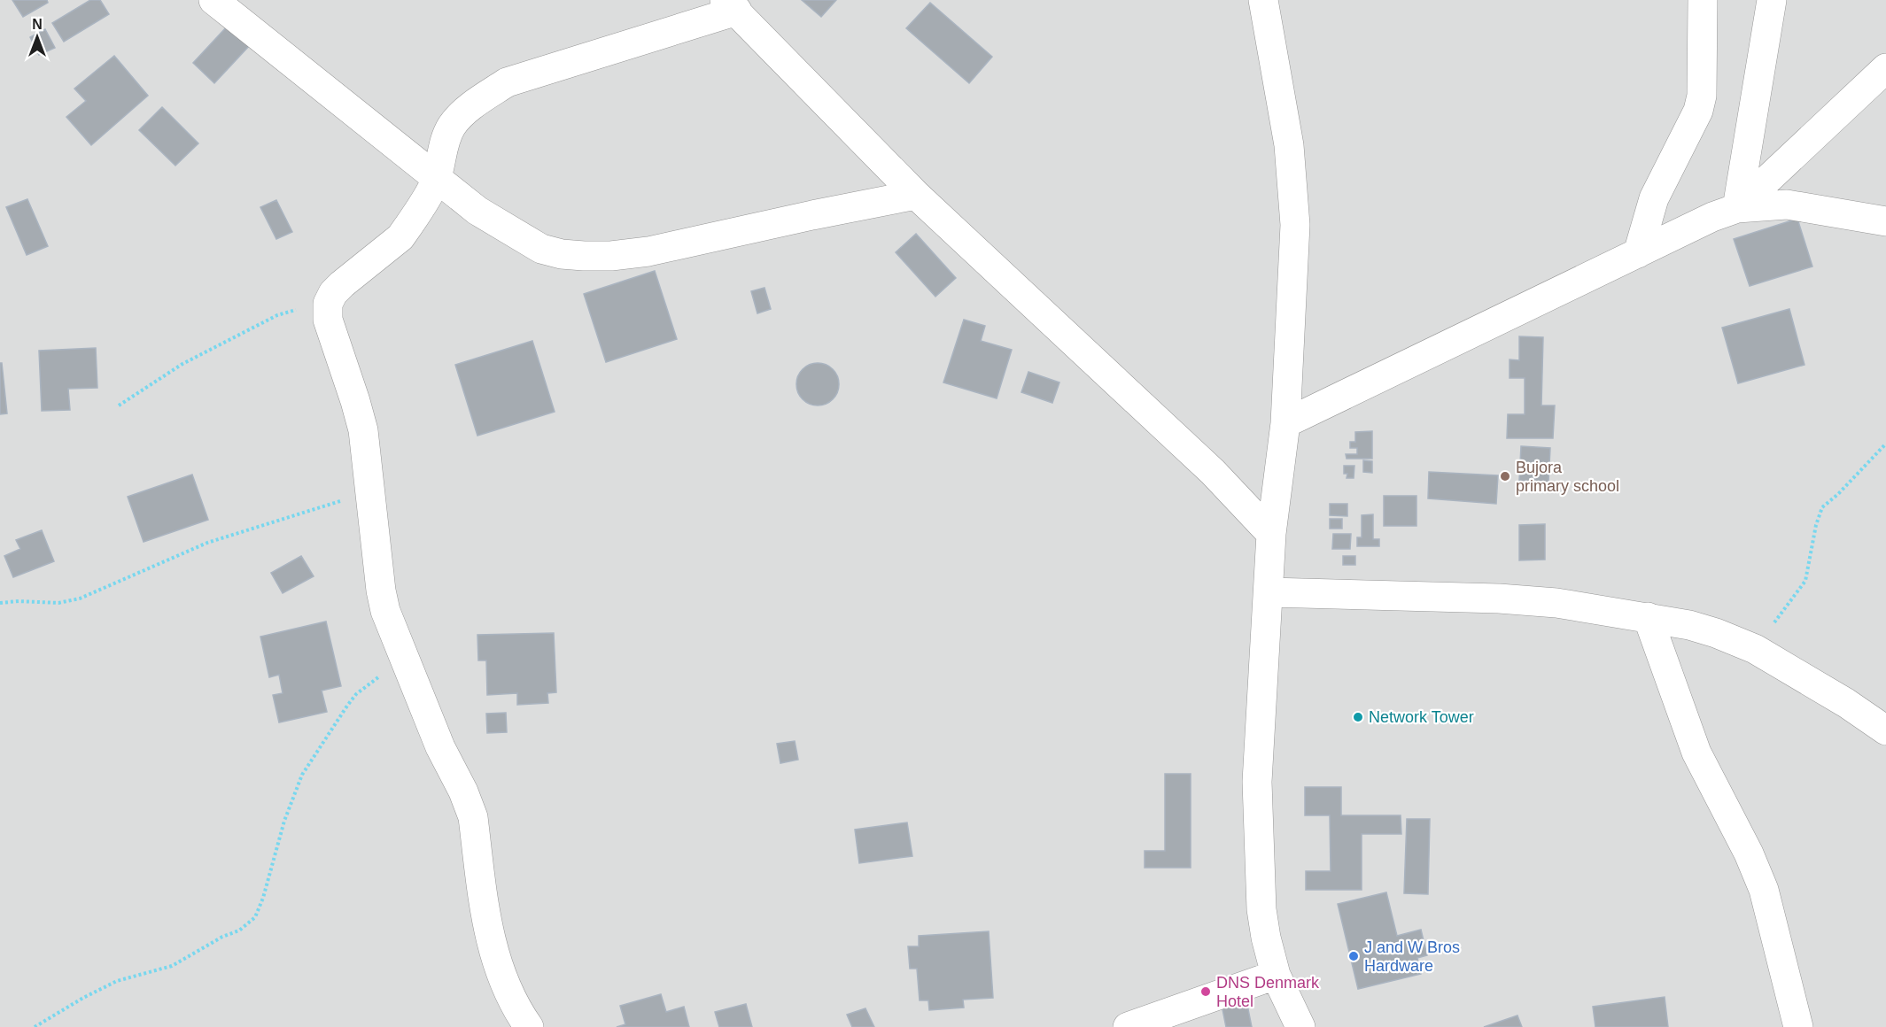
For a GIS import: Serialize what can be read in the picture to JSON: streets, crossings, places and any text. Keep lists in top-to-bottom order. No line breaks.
{"places":["Bujora primary school","Network Tower","J and W Bros Hardware","DNS Denmark Hotel"],"north":"top"}
